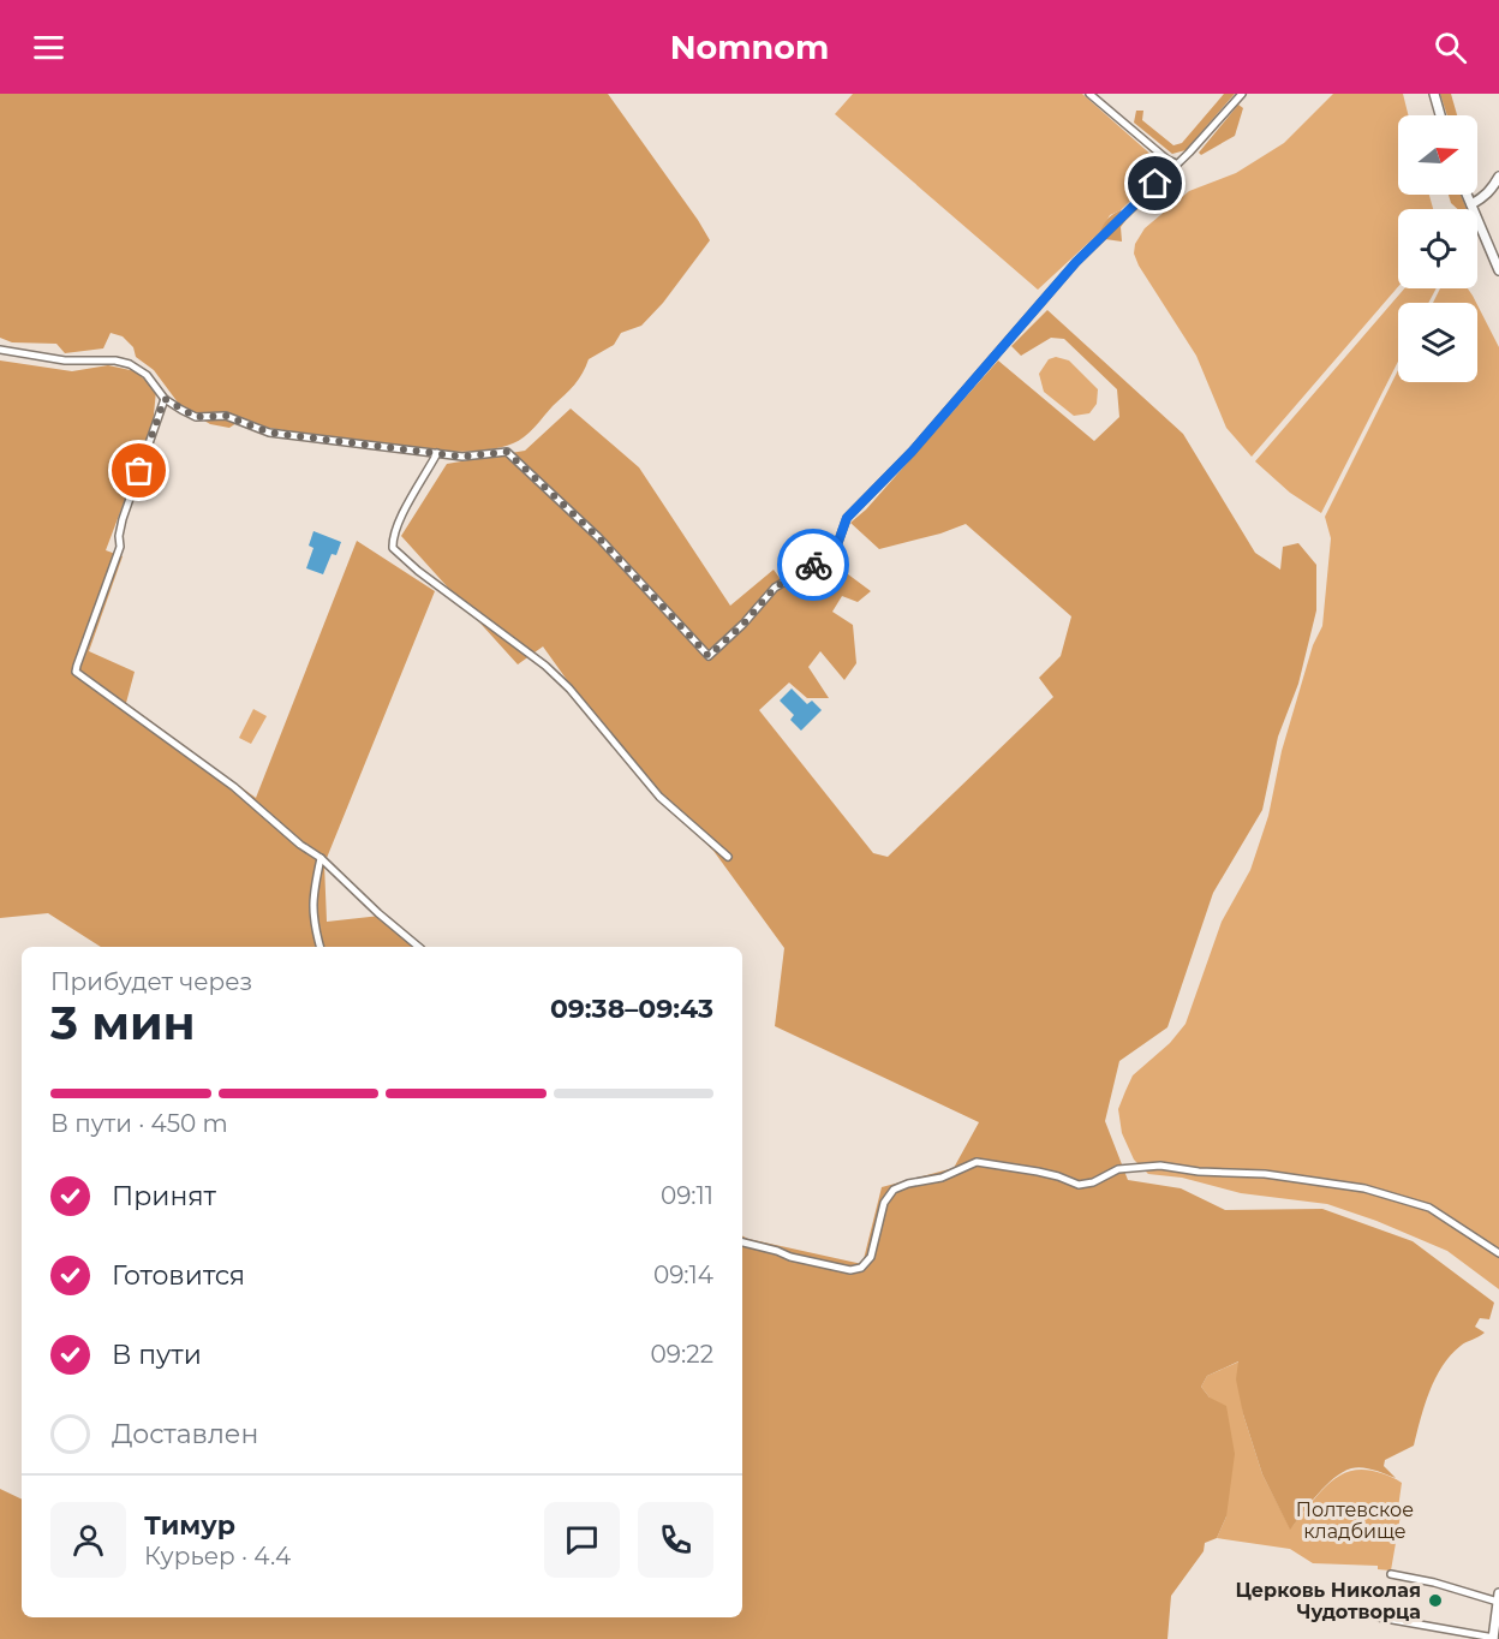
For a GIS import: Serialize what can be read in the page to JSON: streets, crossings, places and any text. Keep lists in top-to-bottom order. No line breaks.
{"parks":["Полтевское кладбище"],"places":["Церковь Николая Чудотворца"],"north":"right","page":{"header":"Nomnom","heading":["3 мин","Прибудет через","09:38–09:43"],"panel":["Тимур","Курьер · 4.4"],"bar":"В пути · 450 m","list":[["Принят","09:11"],["Готовится","09:14"],["В пути","09:22"],"Доставлен"]}}
